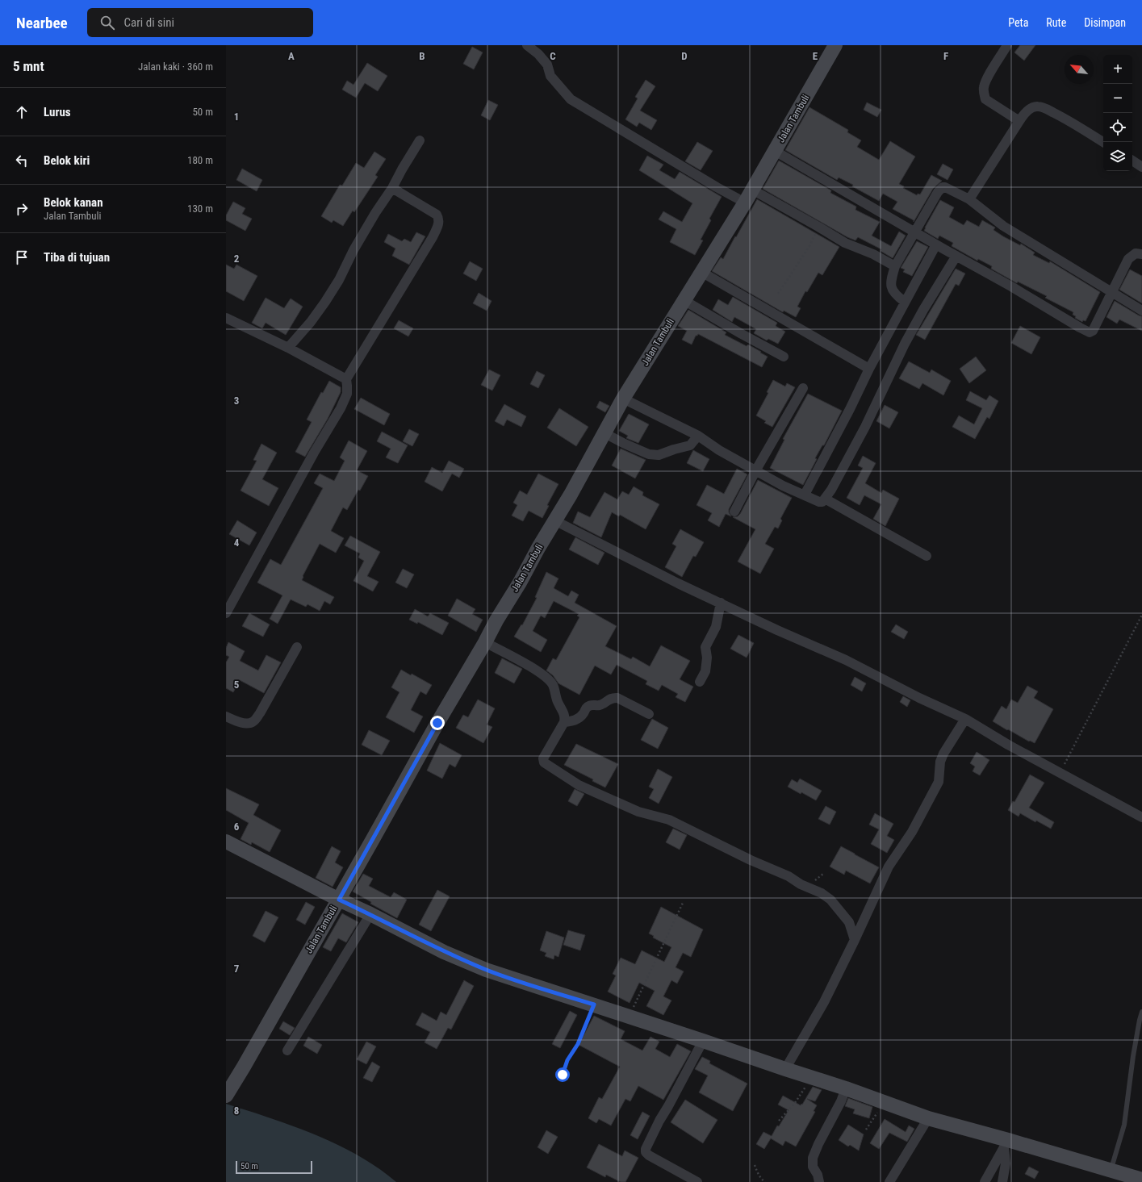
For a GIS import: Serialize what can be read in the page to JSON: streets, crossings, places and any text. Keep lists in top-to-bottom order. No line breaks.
{"streets":{"street":["Jalan Tambuli"]},"scale_bar":"50 m","north":"top left","page":{"header":"Nearbee","search":"Cari di sini","nav":["Peta","Rute","Disimpan"],"heading":["5 mnt","Jalan kaki · 360 m"],"map_buttons":["+","−"],"list":[["Lurus","50 m"],["Belok kiri","180 m"],["Belok kanan","Jalan Tambuli","130 m"],"Tiba di tujuan"],"scale":"50 m"},"grid":{"columns":["A","B","C","D","E","F"],"rows":["1","2","3","4","5","6","7","8"]}}
